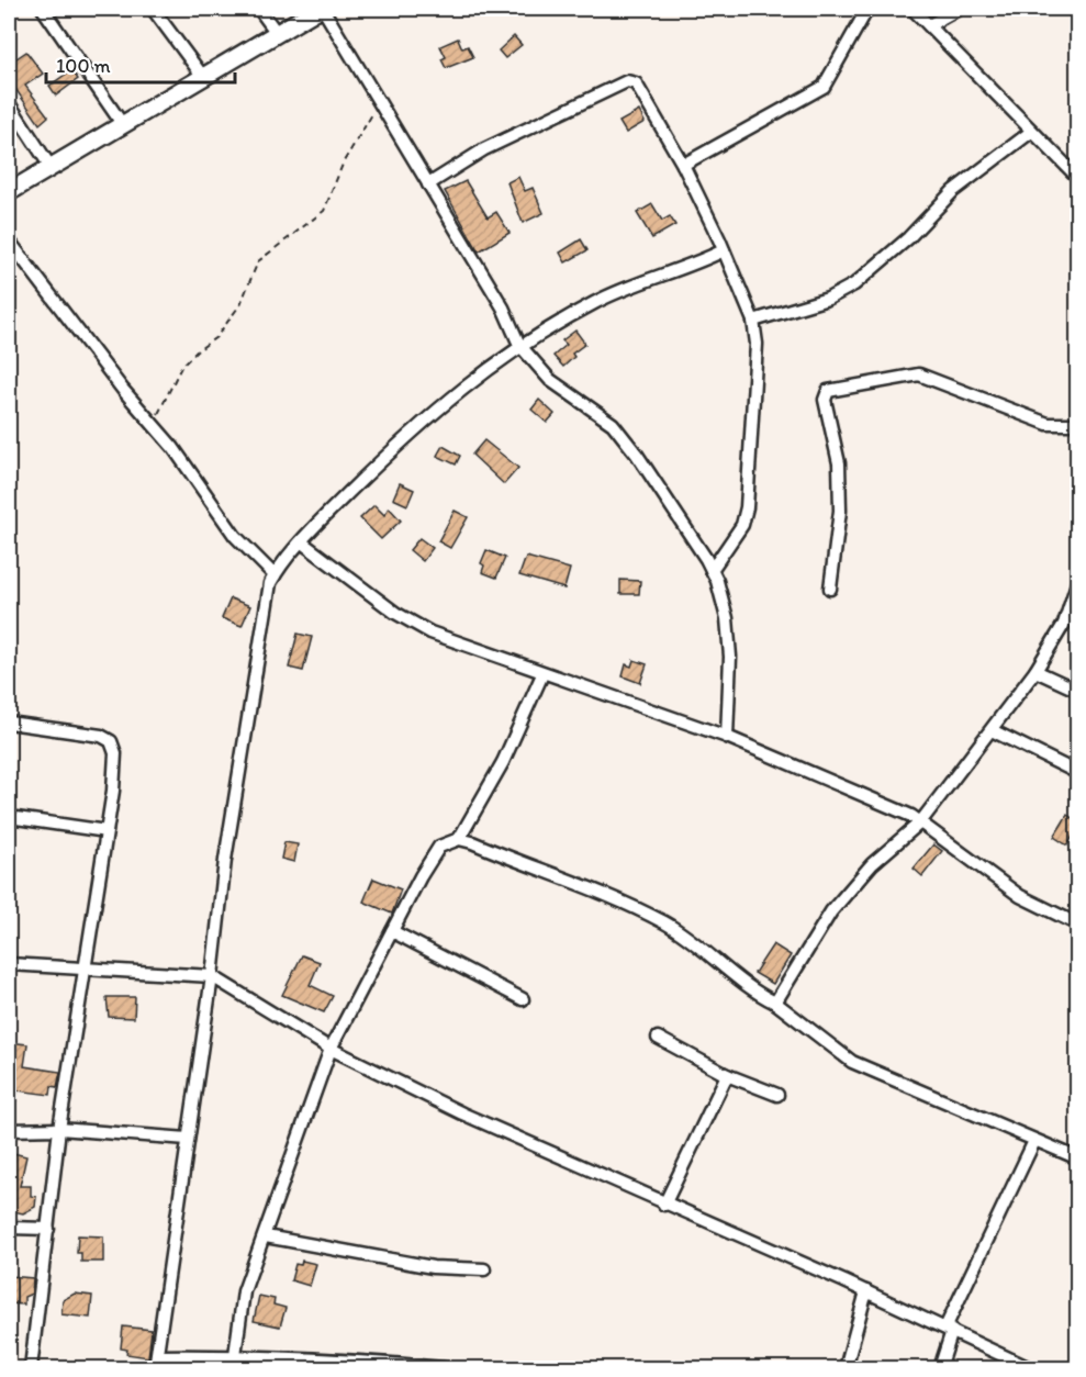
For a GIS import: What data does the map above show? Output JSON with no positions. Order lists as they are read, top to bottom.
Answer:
{
  "scale_bar": "100 m"
}
